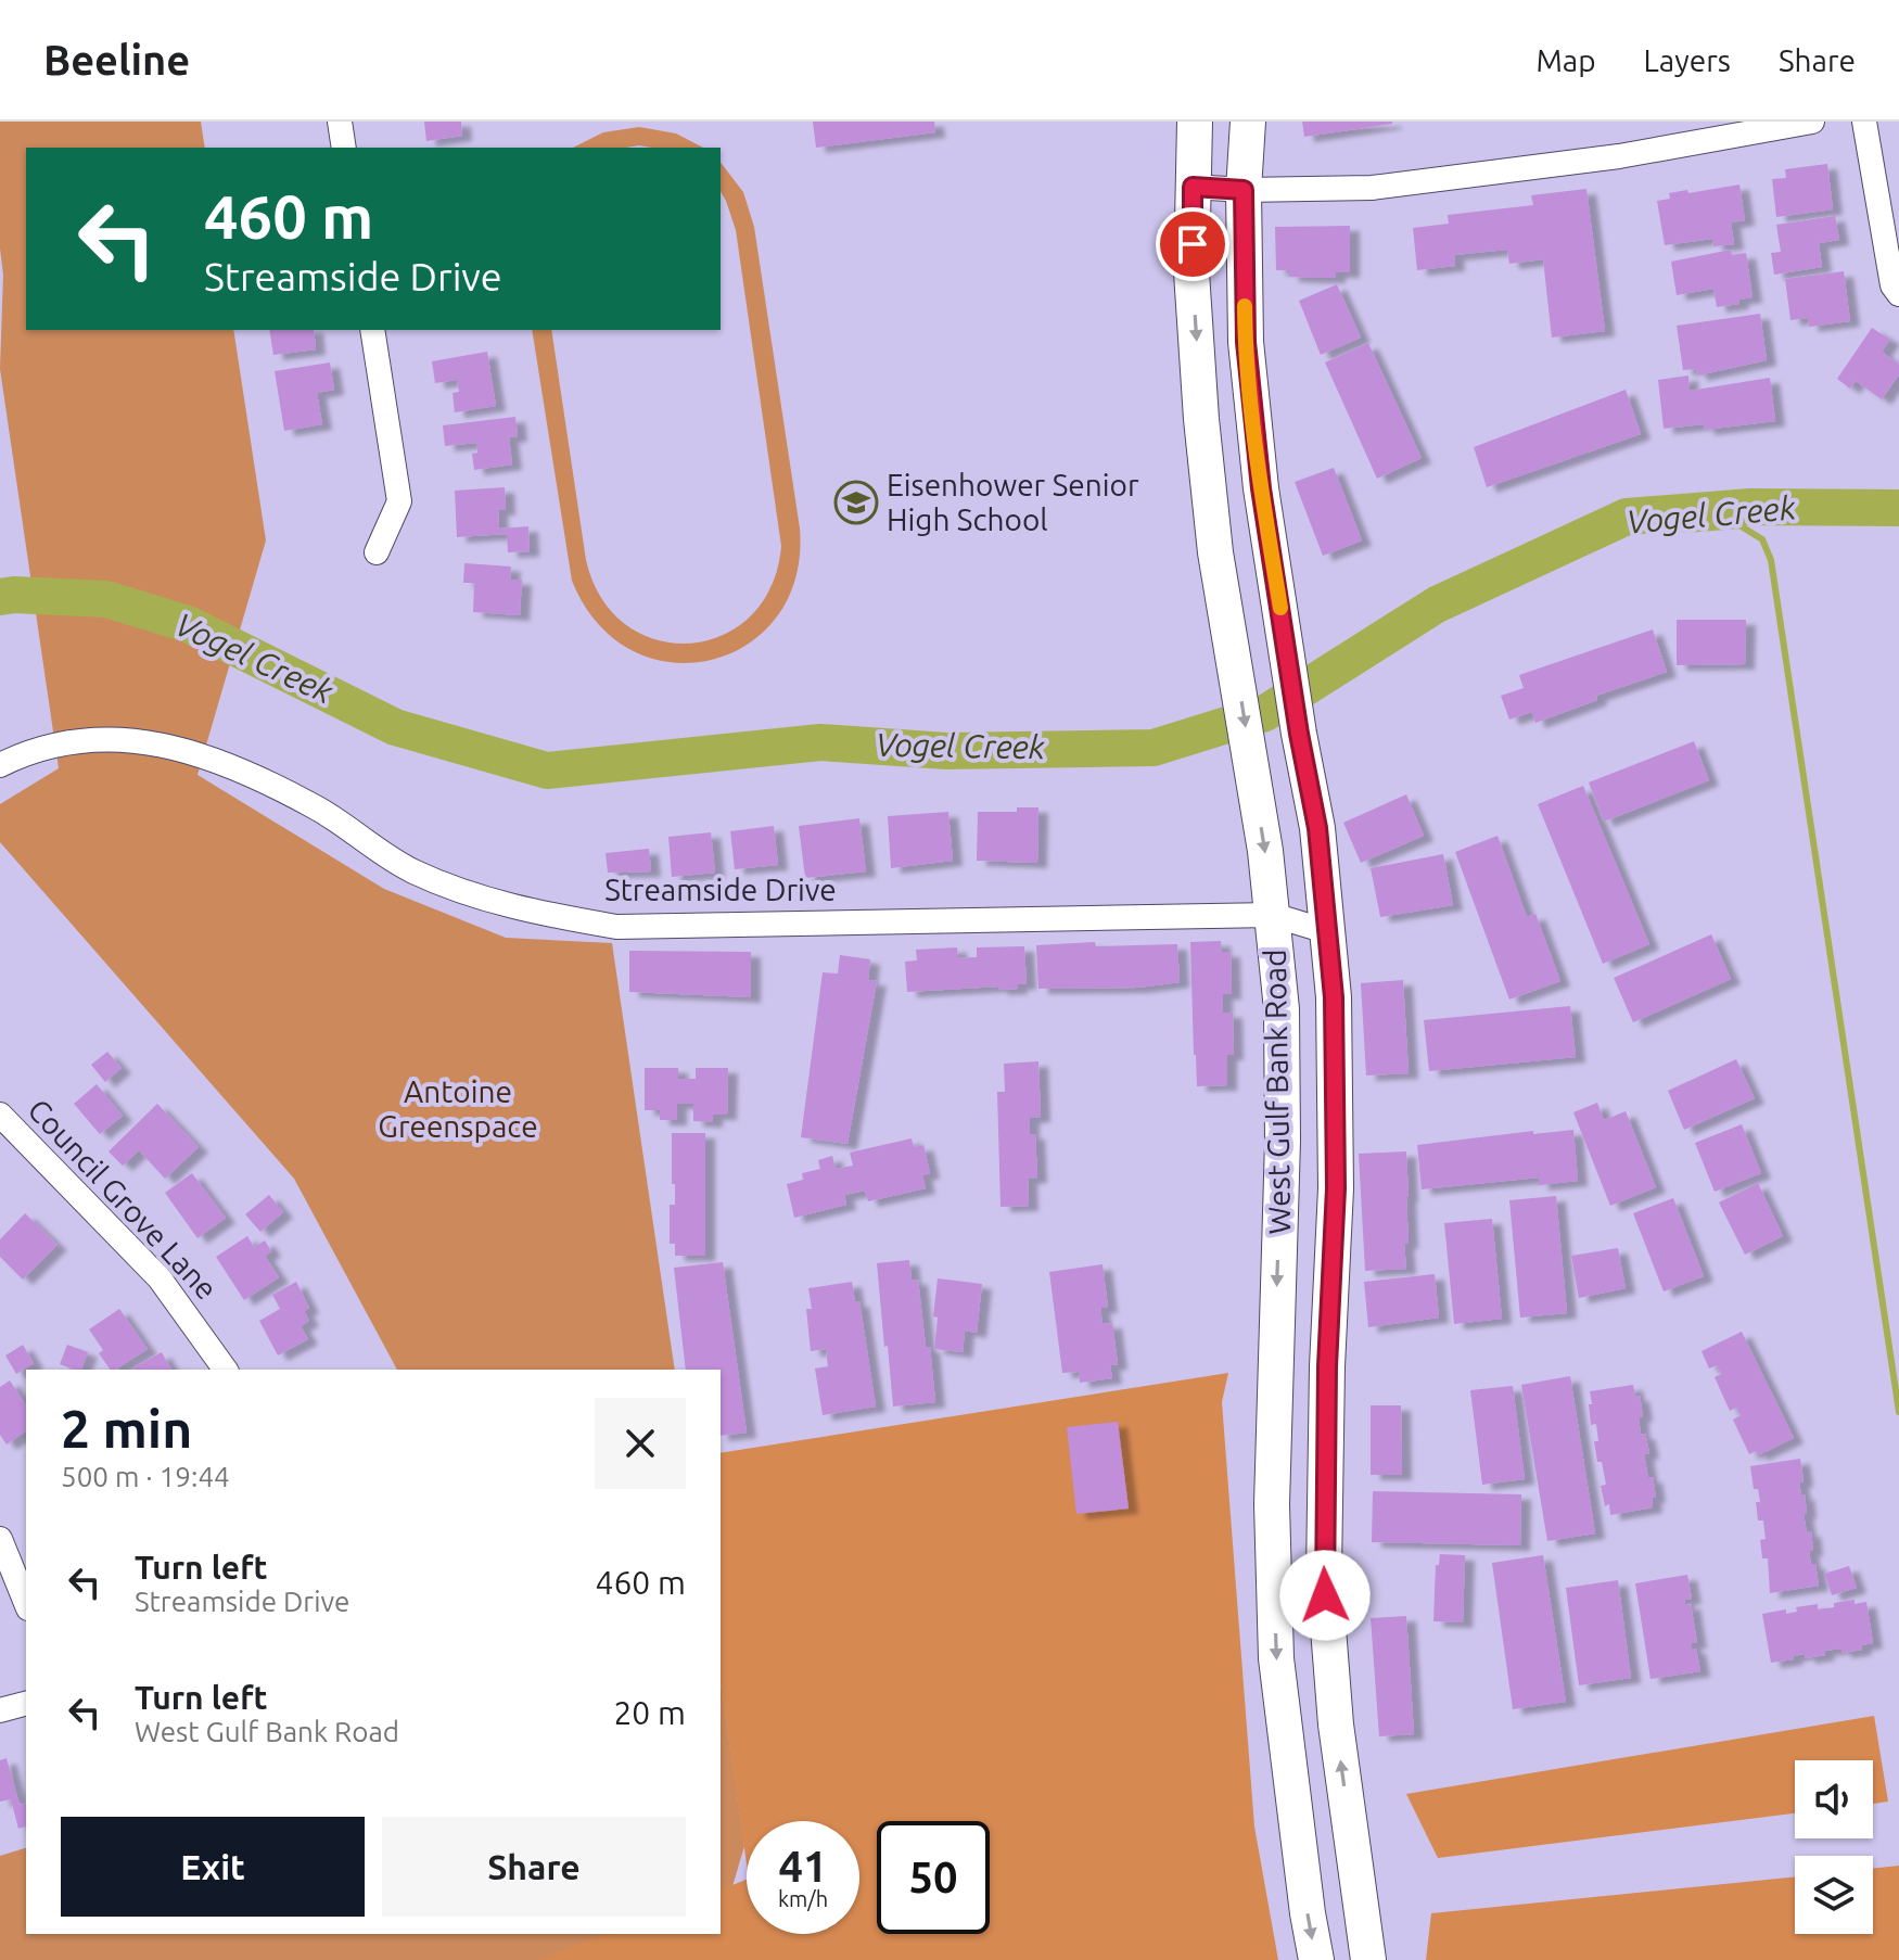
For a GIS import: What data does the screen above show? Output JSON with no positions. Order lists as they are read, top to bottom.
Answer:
{
  "streets": {
    "main road": ["West Gulf Bank Road"],
    "street": ["Streamside Drive", "Council Grove Lane"]
  },
  "crossings": [
    ["Streamside Drive", "West Gulf Bank Road"]
  ],
  "water": ["Vogel Creek"],
  "parks": ["Antoine Greenspace"],
  "places": {
    "school or university": ["Eisenhower Senior High School"]
  },
  "page": {
    "header": "Beeline",
    "nav": ["Map", "Layers", "Share"],
    "turn": ["460 m", "Streamside Drive"],
    "heading": ["2 min", "500 m · 19:44"],
    "list": [
      {
        "name": "Turn left",
        "note": "Streamside Drive",
        "value": "460 m"
      },
      {
        "name": "Turn left",
        "note": "West Gulf Bank Road",
        "value": "20 m"
      }
    ],
    "buttons": ["Exit", "Share"],
    "speed": "41 km/h",
    "limit": "50"
  }
}
